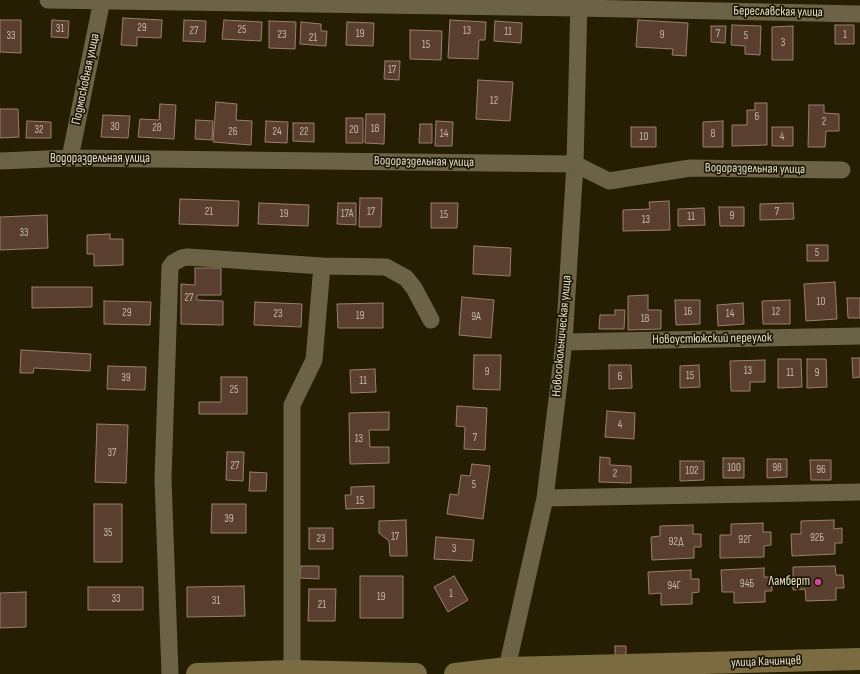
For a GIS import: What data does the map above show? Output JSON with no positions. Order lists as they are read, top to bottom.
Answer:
{
  "streets": {
    "main road": ["улица Качинцев"],
    "street": [
      "Береславская улица",
      "Подмосковная улица",
      "Водораздельная улица",
      "Новосокольническая улица",
      "Новоустюжский переулок"
    ]
  },
  "crossings": [
    ["Береславская улица", "Подмосковная улица"],
    ["Береславская улица", "Новосокольническая улица"],
    ["Подмосковная улица", "Водораздельная улица"],
    ["Водораздельная улица", "Новосокольническая улица"],
    ["Новосокольническая улица", "Новоустюжский переулок"],
    ["Новосокольническая улица", "улица Качинцев"]
  ],
  "places": ["Ламберт"],
  "house_numbers": [
    "29",
    "31",
    "25",
    "27",
    "13",
    "11",
    "19",
    "7",
    "23",
    "9",
    "1",
    "33",
    "5",
    "21",
    "3",
    "15",
    "17",
    "12",
    "6",
    "2",
    "30",
    "28",
    "18",
    "32",
    "20",
    "26",
    "24",
    "22",
    "14",
    "8",
    "10",
    "4",
    "21",
    "17",
    "7",
    "19",
    "17А",
    "15",
    "9",
    "11",
    "13",
    "33",
    "5",
    "27",
    "10",
    "16",
    "12",
    "29",
    "23",
    "14",
    "19",
    "9А",
    "18",
    "13",
    "9",
    "11",
    "9",
    "15",
    "6",
    "39",
    "11",
    "25",
    "4",
    "7",
    "13",
    "37",
    "27",
    "100",
    "98",
    "96",
    "102",
    "2",
    "5",
    "15",
    "39",
    "35",
    "17",
    "92Б",
    "23",
    "92Г",
    "92Д",
    "3",
    "94Б",
    "94Г",
    "1",
    "19",
    "33",
    "31",
    "21"
  ]
}
